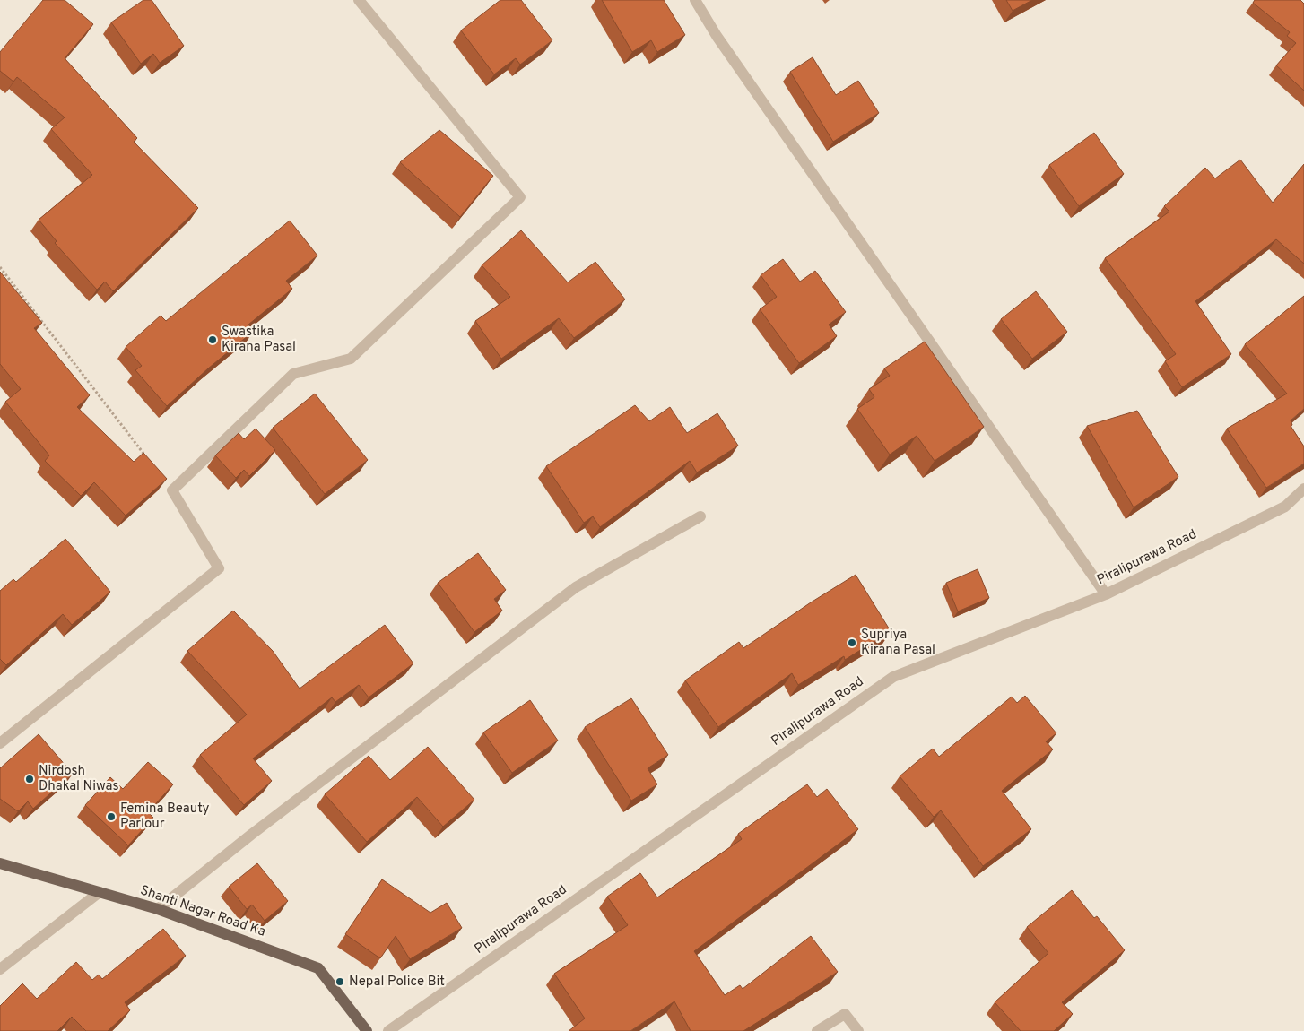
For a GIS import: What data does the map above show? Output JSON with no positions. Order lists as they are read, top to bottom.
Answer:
{
  "streets": {
    "main road": ["Shanti Nagar Road Ka"],
    "street": ["Piralipurawa Road"]
  },
  "places": [
    "Swastika Kirana Pasal",
    "Supriya Kirana Pasal",
    "Nirdosh Dhakal Niwas",
    "Femina Beauty Parlour",
    "Nepal Police Bit"
  ]
}
